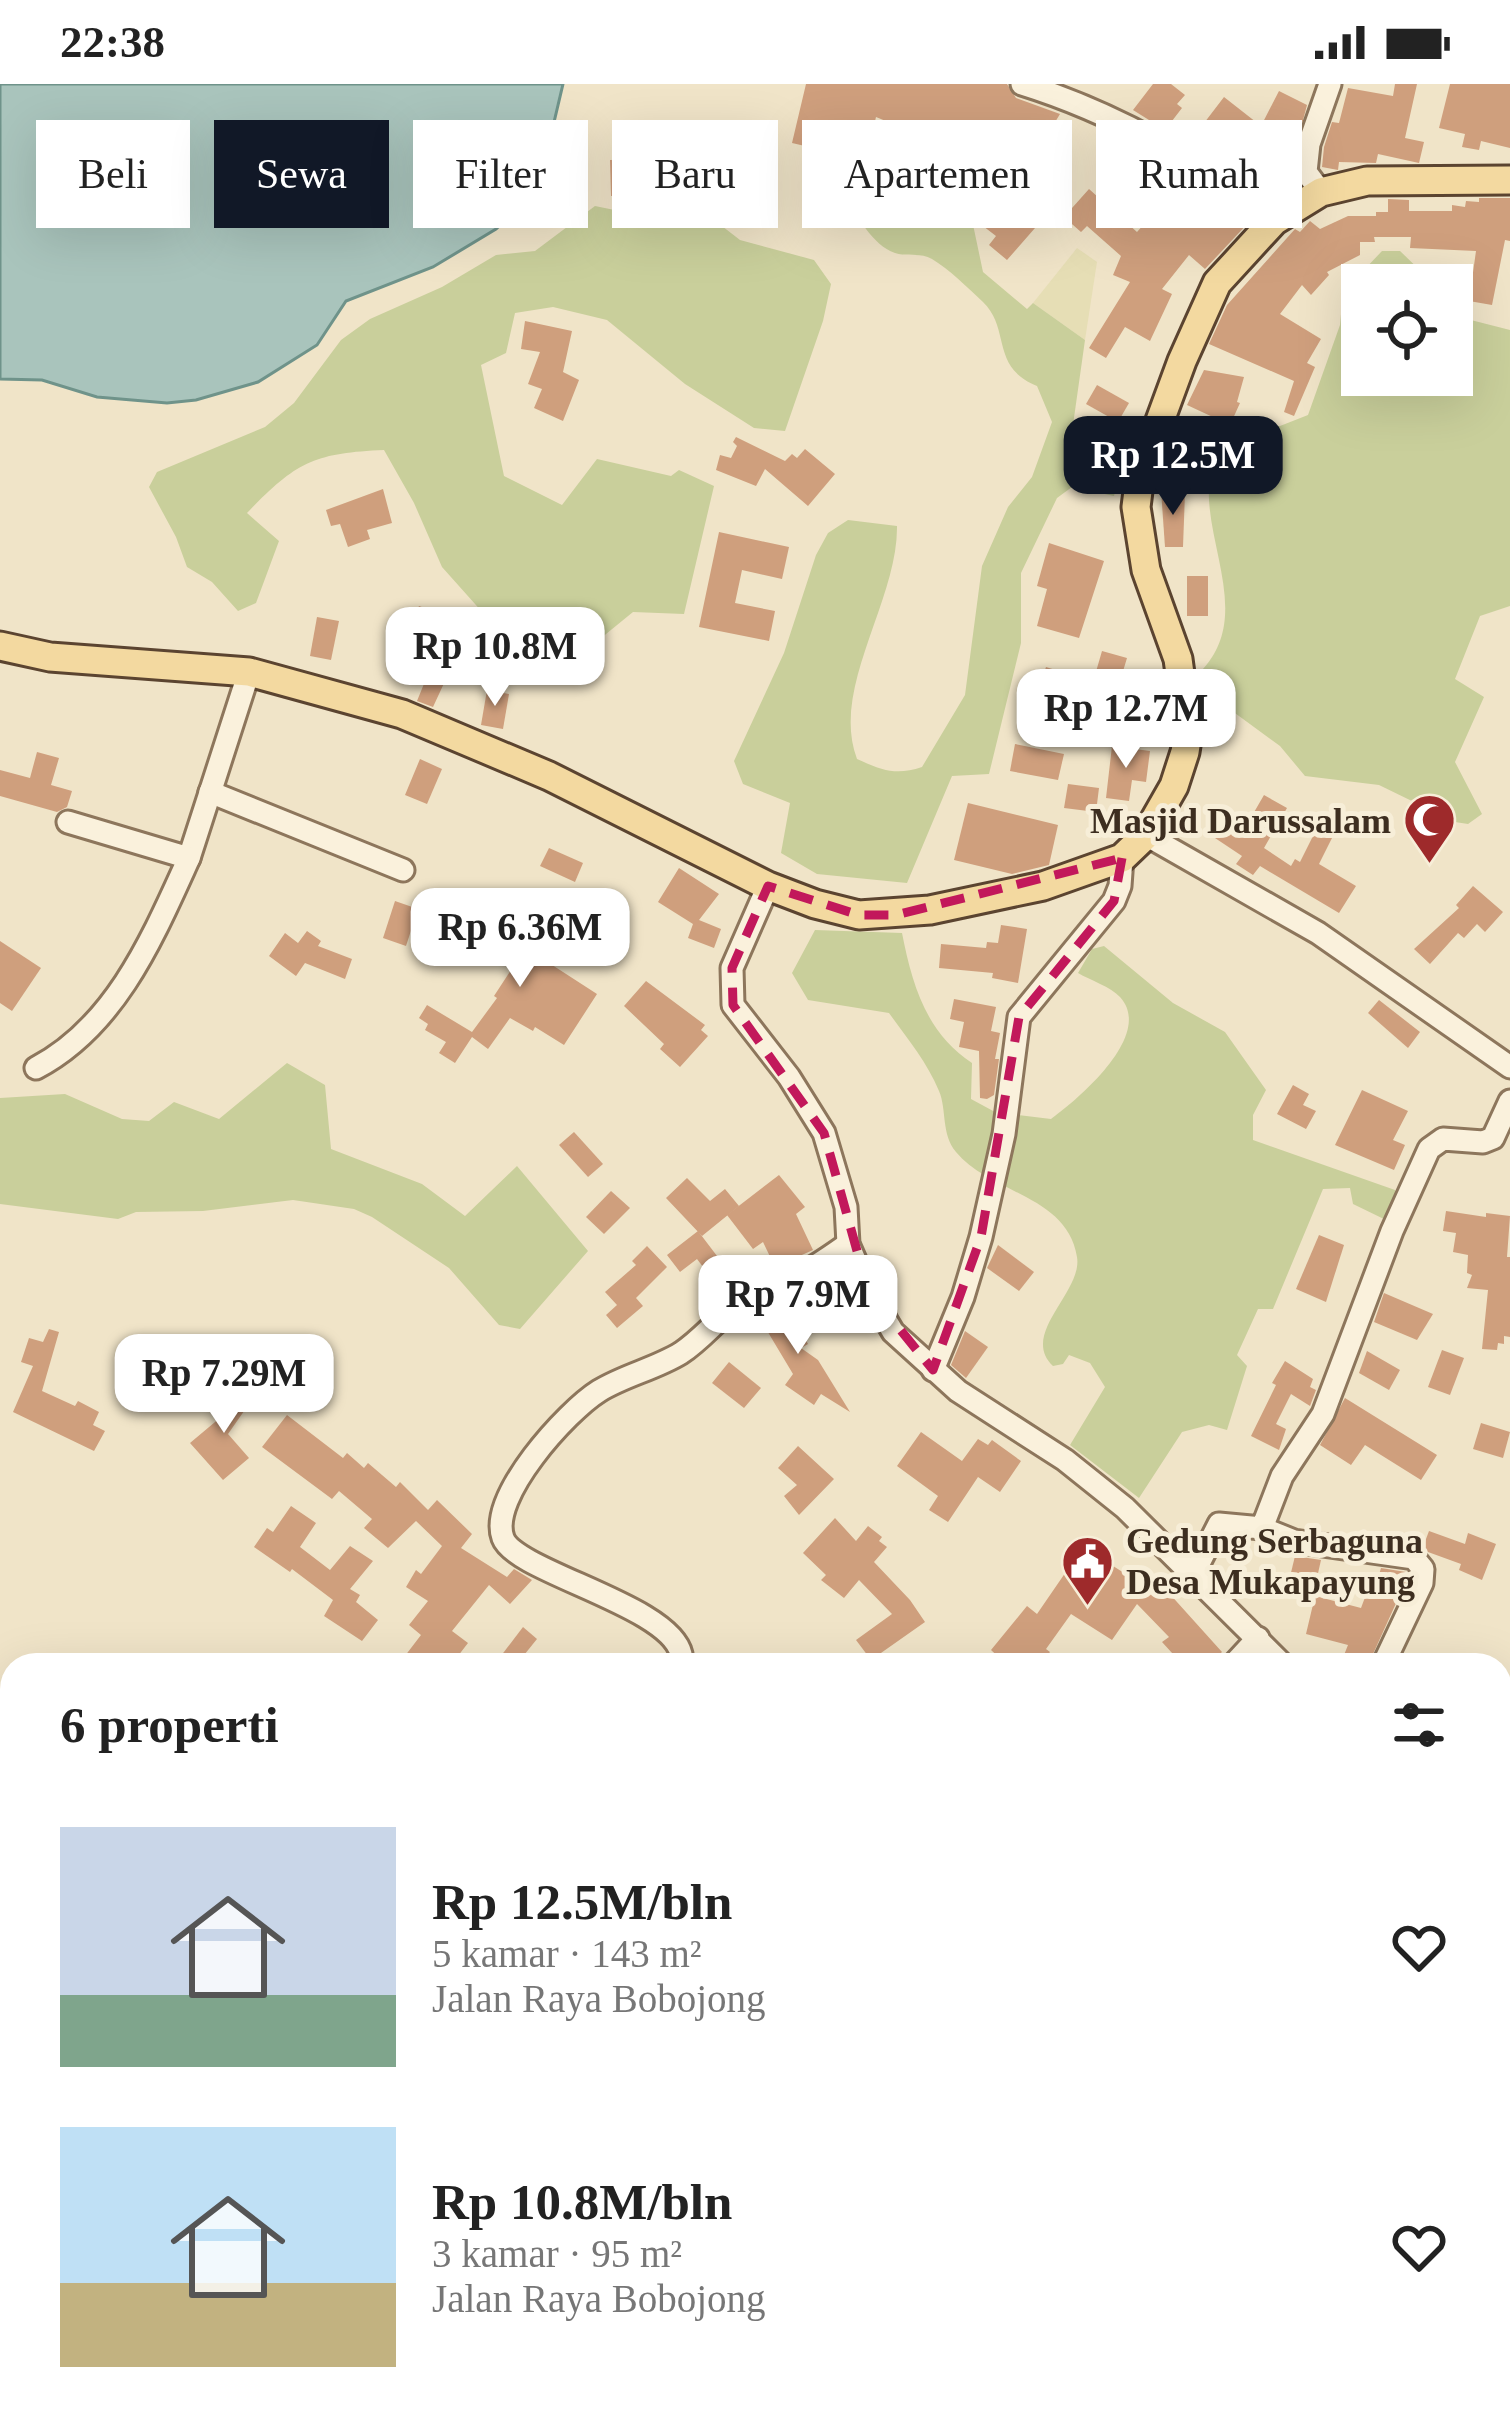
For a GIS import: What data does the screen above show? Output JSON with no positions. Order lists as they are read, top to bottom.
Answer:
{
  "places": {
    "mosque": ["Masjid Darussalam"],
    "public building": ["Gedung Serbaguna Desa Mukapayung"]
  },
  "page": {
    "status": "22:38",
    "chip": [
      "Beli",
      "Sewa",
      "Filter",
      "Baru",
      "Apartemen",
      "Rumah"
    ],
    "price": [
      "Rp 12.5M",
      "Rp 10.8M",
      "Rp 12.7M",
      "Rp 6.36M",
      "Rp 7.9M",
      "Rp 7.29M"
    ],
    "heading": "6 properti",
    "list": [
      {
        "name": "Rp 12.5M/bln",
        "note": "5 kamar · 143 m² · Jalan Raya Bobojong"
      },
      {
        "name": "Rp 10.8M/bln",
        "note": "3 kamar · 95 m² · Jalan Raya Bobojong"
      }
    ]
  }
}
